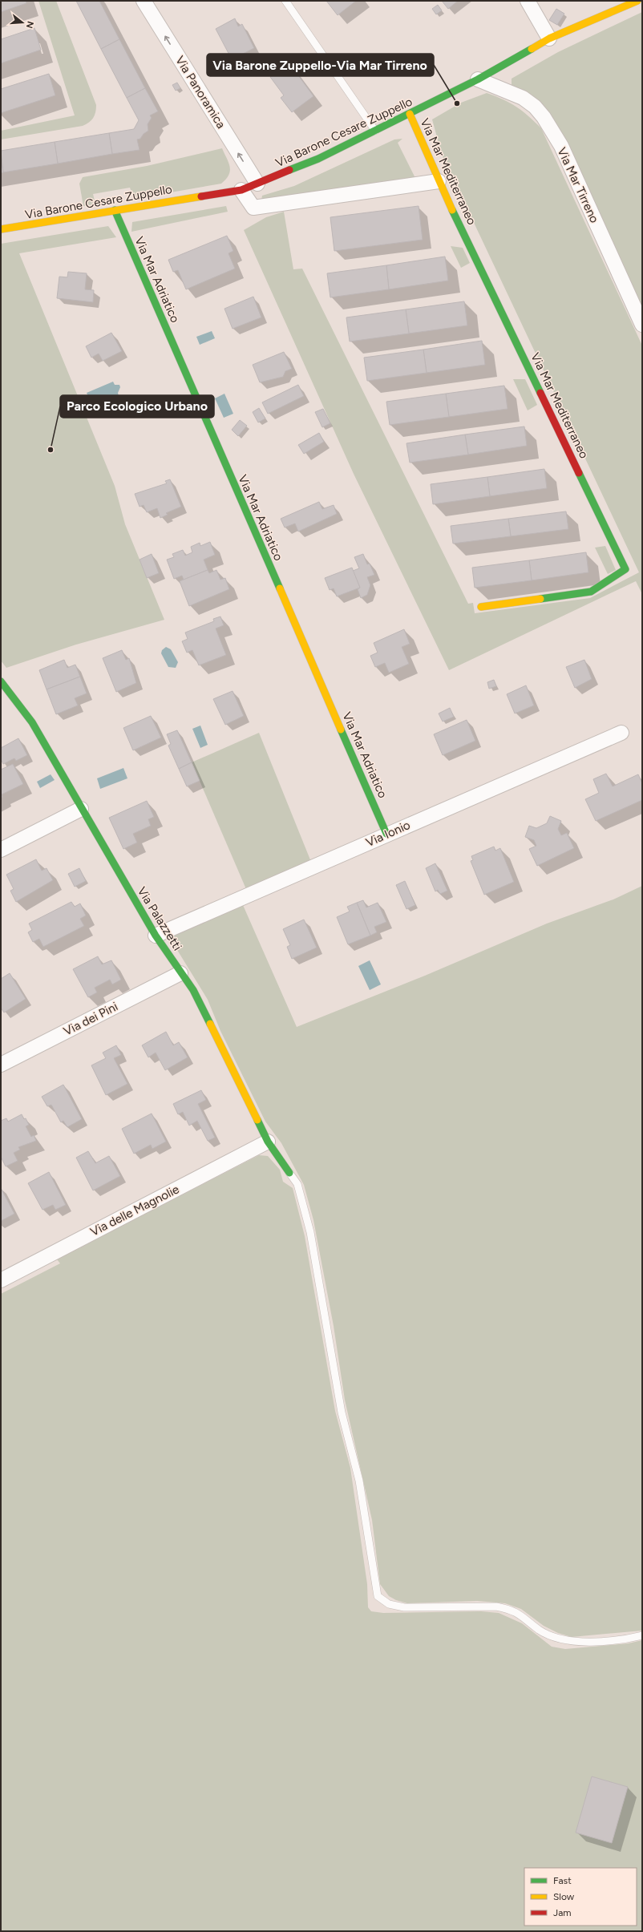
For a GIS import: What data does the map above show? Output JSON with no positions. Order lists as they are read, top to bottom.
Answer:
{
  "streets": {
    "street": [
      "Via Panoramica",
      "Via Barone Cesare Zuppello",
      "Via Mar Mediterraneo",
      "Via Mar Tirreno",
      "Via Mar Adriatico",
      "Via Ionio",
      "Via Palazzetti",
      "Via dei Pini",
      "Via delle Magnolie"
    ]
  },
  "crossings": [
    ["Via Panoramica", "Via Barone Cesare Zuppello"],
    ["Via Barone Cesare Zuppello", "Via Mar Mediterraneo"],
    ["Via Barone Cesare Zuppello", "Via Mar Tirreno"],
    ["Via Barone Cesare Zuppello", "Via Mar Adriatico"],
    ["Via Mar Adriatico", "Via Ionio"],
    ["Via Ionio", "Via Palazzetti"],
    ["Via Palazzetti", "Via dei Pini"],
    ["Via Palazzetti", "Via delle Magnolie"]
  ],
  "one_way": ["Via Panoramica"],
  "places": ["Via Barone Zuppello-Via Mar Tirreno", "Parco Ecologico Urbano"],
  "legend": ["Fast", "Slow", "Jam"],
  "north": "right"
}
